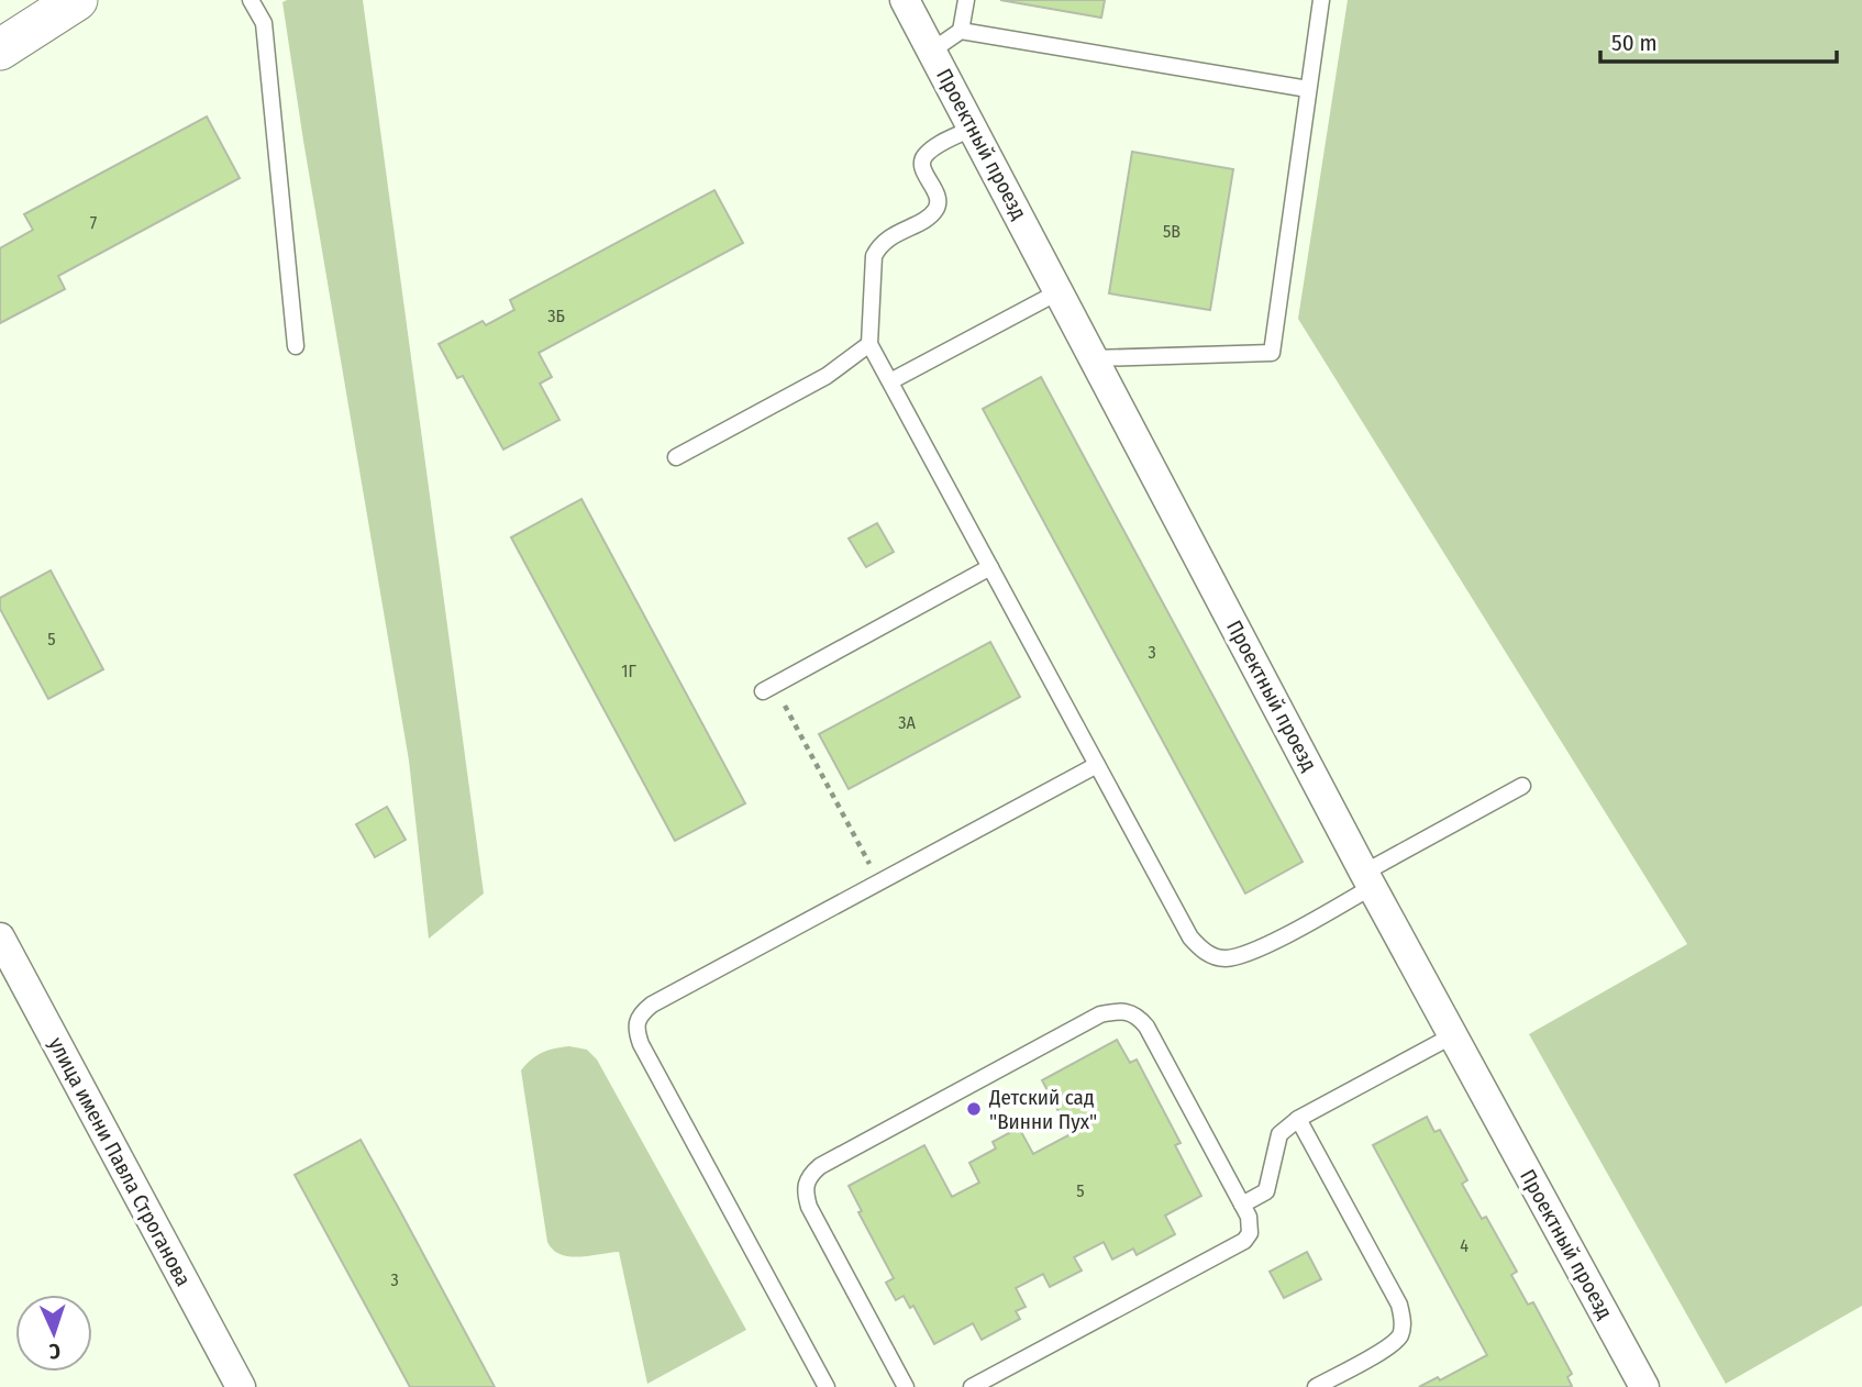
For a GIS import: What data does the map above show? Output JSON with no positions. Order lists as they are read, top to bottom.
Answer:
{
  "streets": {
    "street": ["Проектный проезд", "улица имени Павла Строганова"]
  },
  "places": ["Детский сад \"Винни Пух\""],
  "house_numbers": [
    "7",
    "5В",
    "3Б",
    "5",
    "3",
    "1Г",
    "3А",
    "5",
    "4",
    "3"
  ],
  "scale_bar": "50 m",
  "north": "bottom"
}
